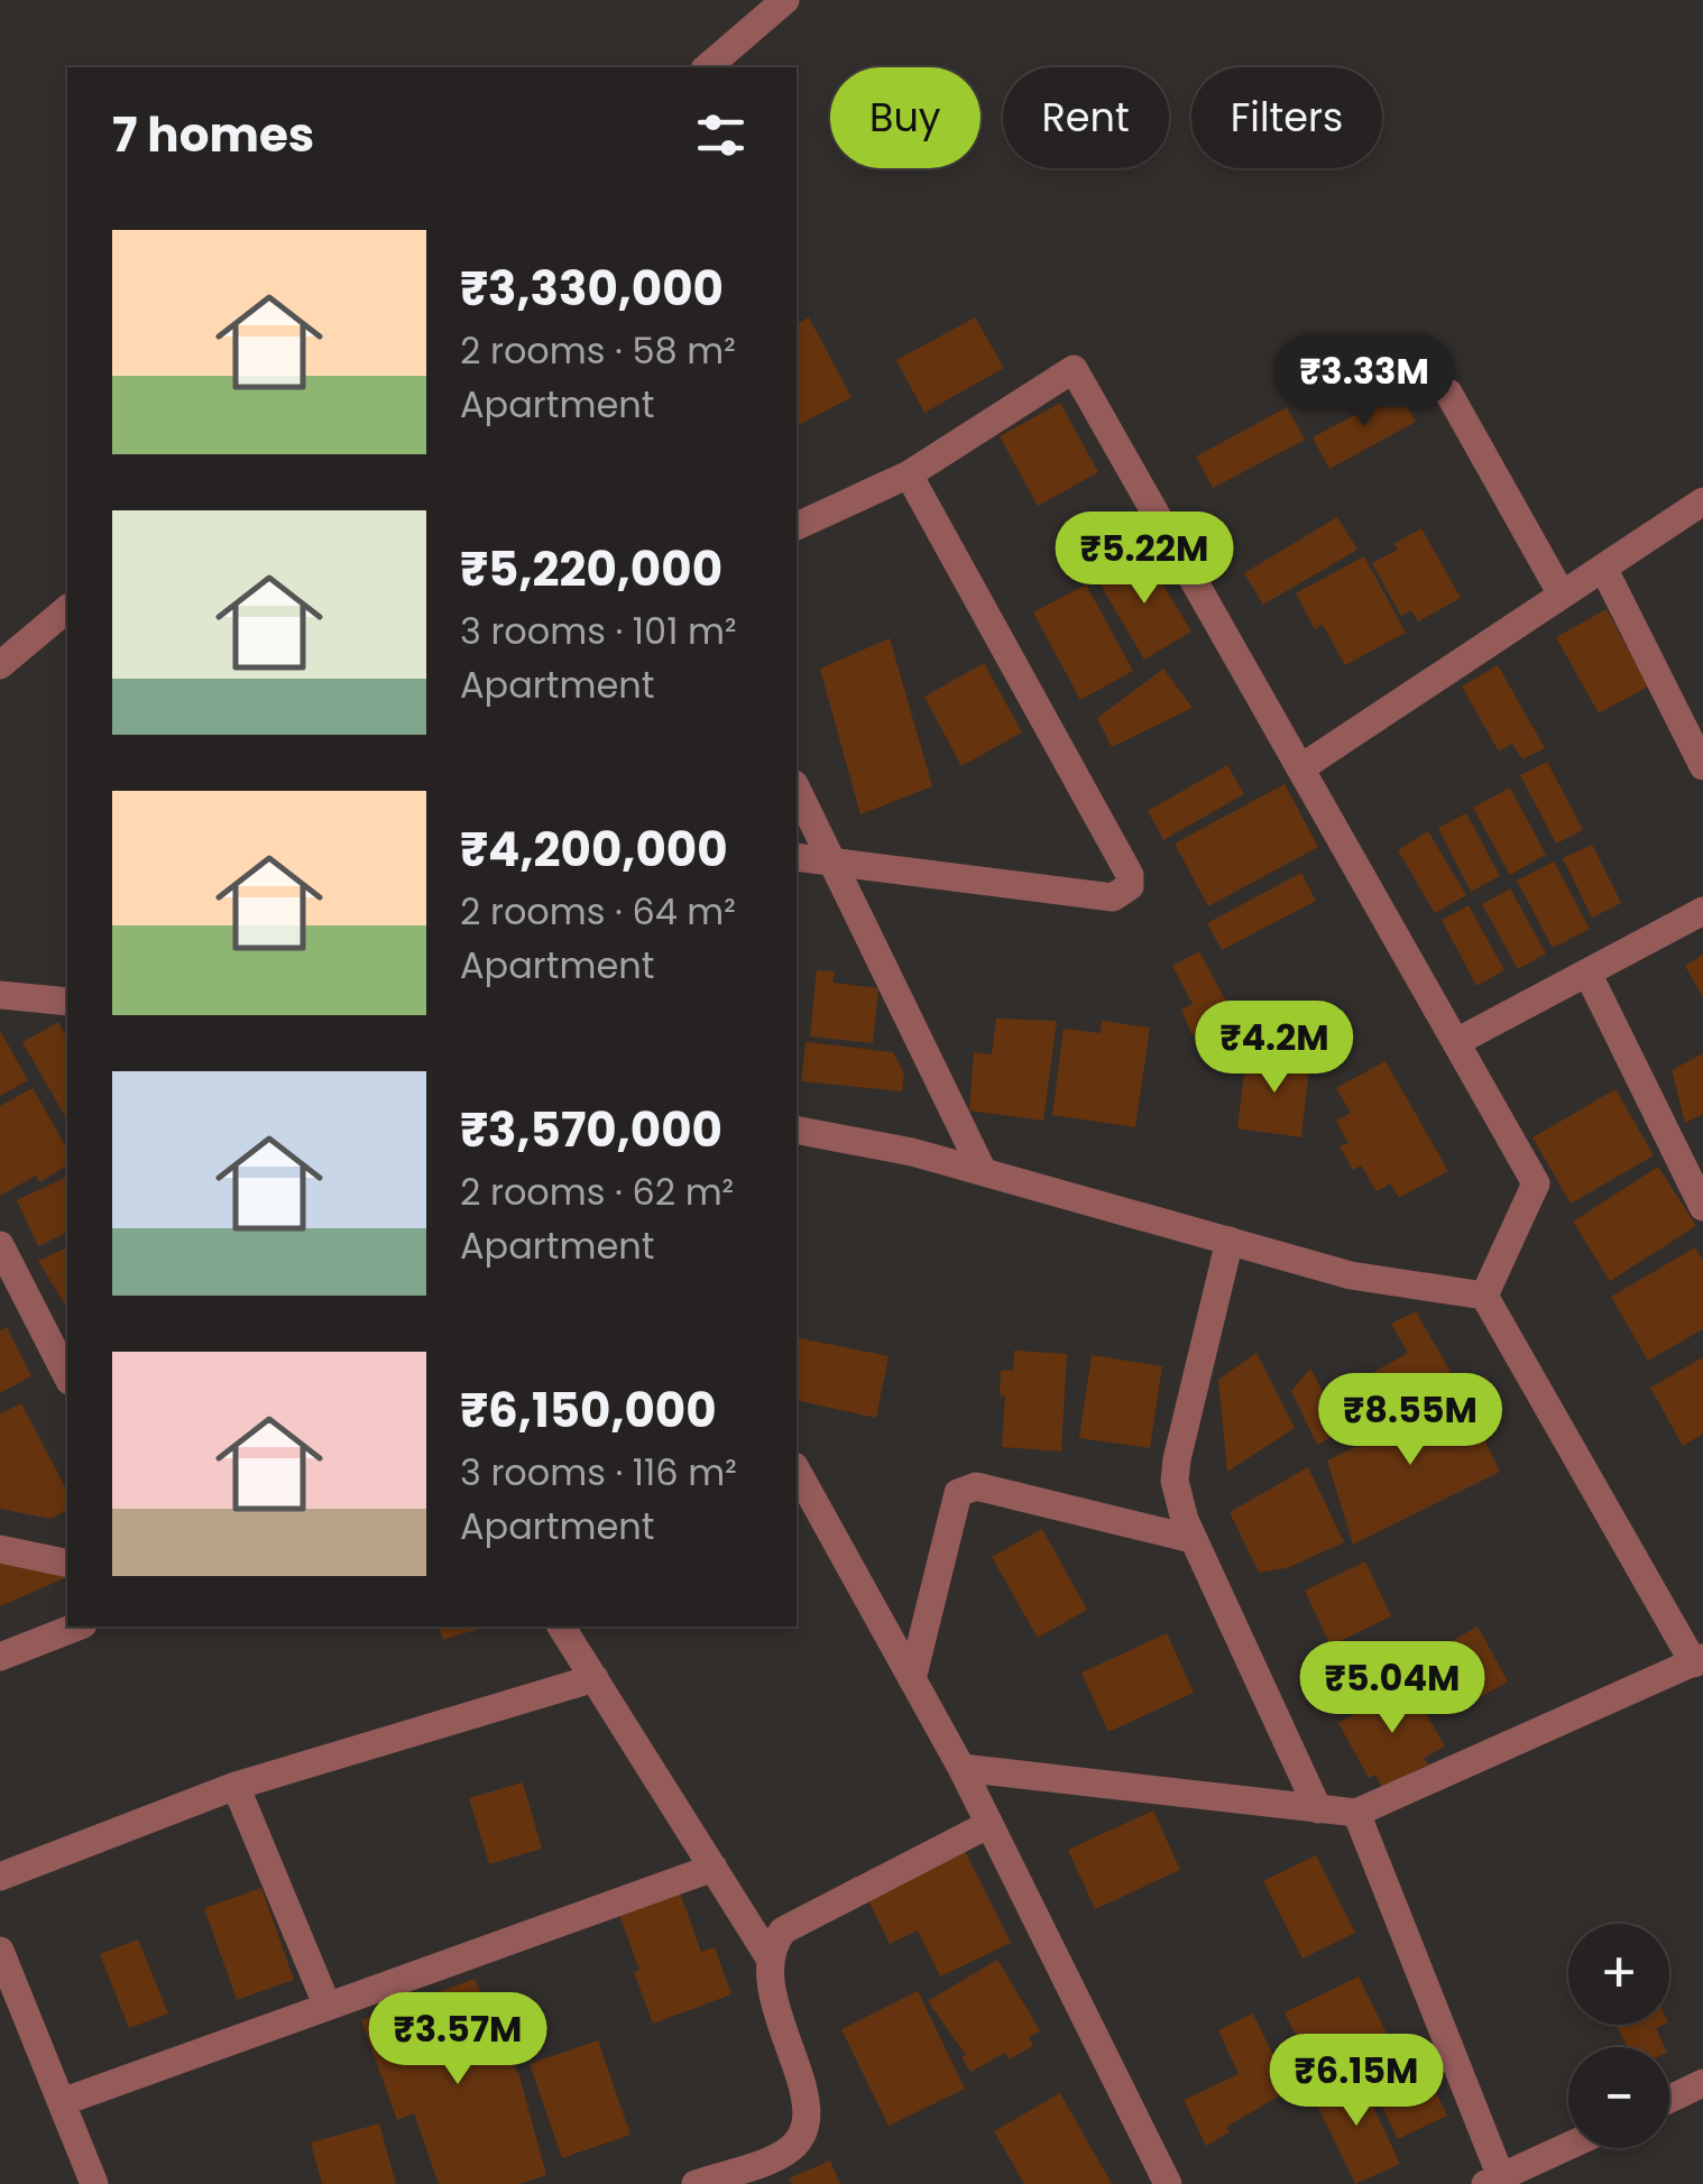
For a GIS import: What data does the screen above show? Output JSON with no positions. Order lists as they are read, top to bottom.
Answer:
{
  "page": {
    "chip": ["Buy", "Rent", "Filters"],
    "heading": "7 homes",
    "list": [
      {
        "name": "₹3,330,000",
        "note": "2 rooms · 58 m² · Apartment"
      },
      {
        "name": "₹5,220,000",
        "note": "3 rooms · 101 m² · Apartment"
      },
      {
        "name": "₹4,200,000",
        "note": "2 rooms · 64 m² · Apartment"
      },
      {
        "name": "₹3,570,000",
        "note": "2 rooms · 62 m² · Apartment"
      },
      {
        "name": "₹6,150,000",
        "note": "3 rooms · 116 m² · Apartment"
      }
    ],
    "price": [
      "₹3.33M",
      "₹5.22M",
      "₹4.2M",
      "₹8.55M",
      "₹5.04M",
      "₹3.57M",
      "₹6.15M"
    ],
    "map_buttons": ["+", "−"]
  }
}
